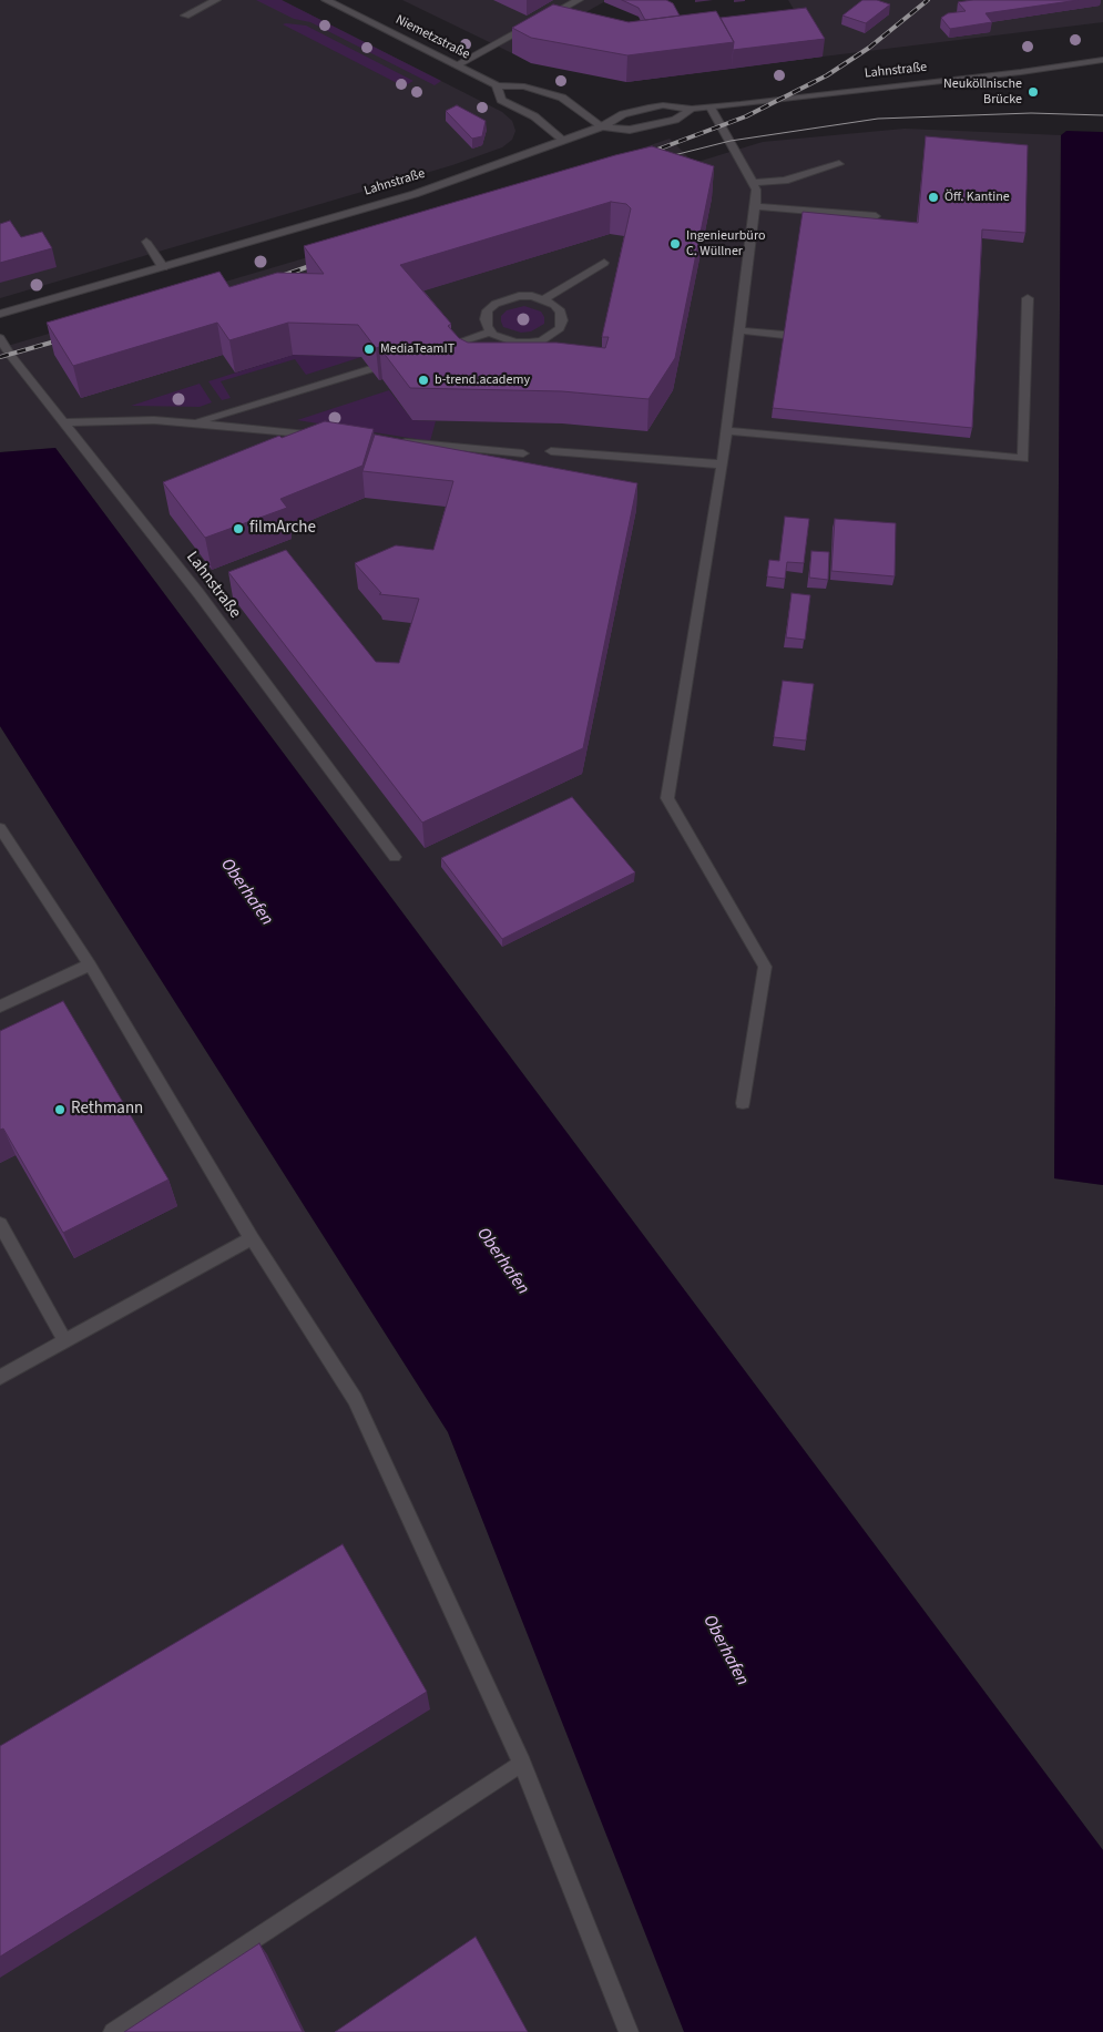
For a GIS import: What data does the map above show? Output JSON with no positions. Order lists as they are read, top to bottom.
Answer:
{
  "streets": {
    "street": ["Niemetzstraße", "Lahnstraße"]
  },
  "crossings": [
    ["Niemetzstraße", "Lahnstraße"]
  ],
  "water": ["Oberhafen"],
  "places": [
    "Neuköllnische Brücke",
    "Öff. Kantine",
    "Ingenieurbüro C. Wüllner",
    "MediaTeamIT",
    "b-trend.academy",
    "filmArche",
    "Rethmann"
  ]
}
